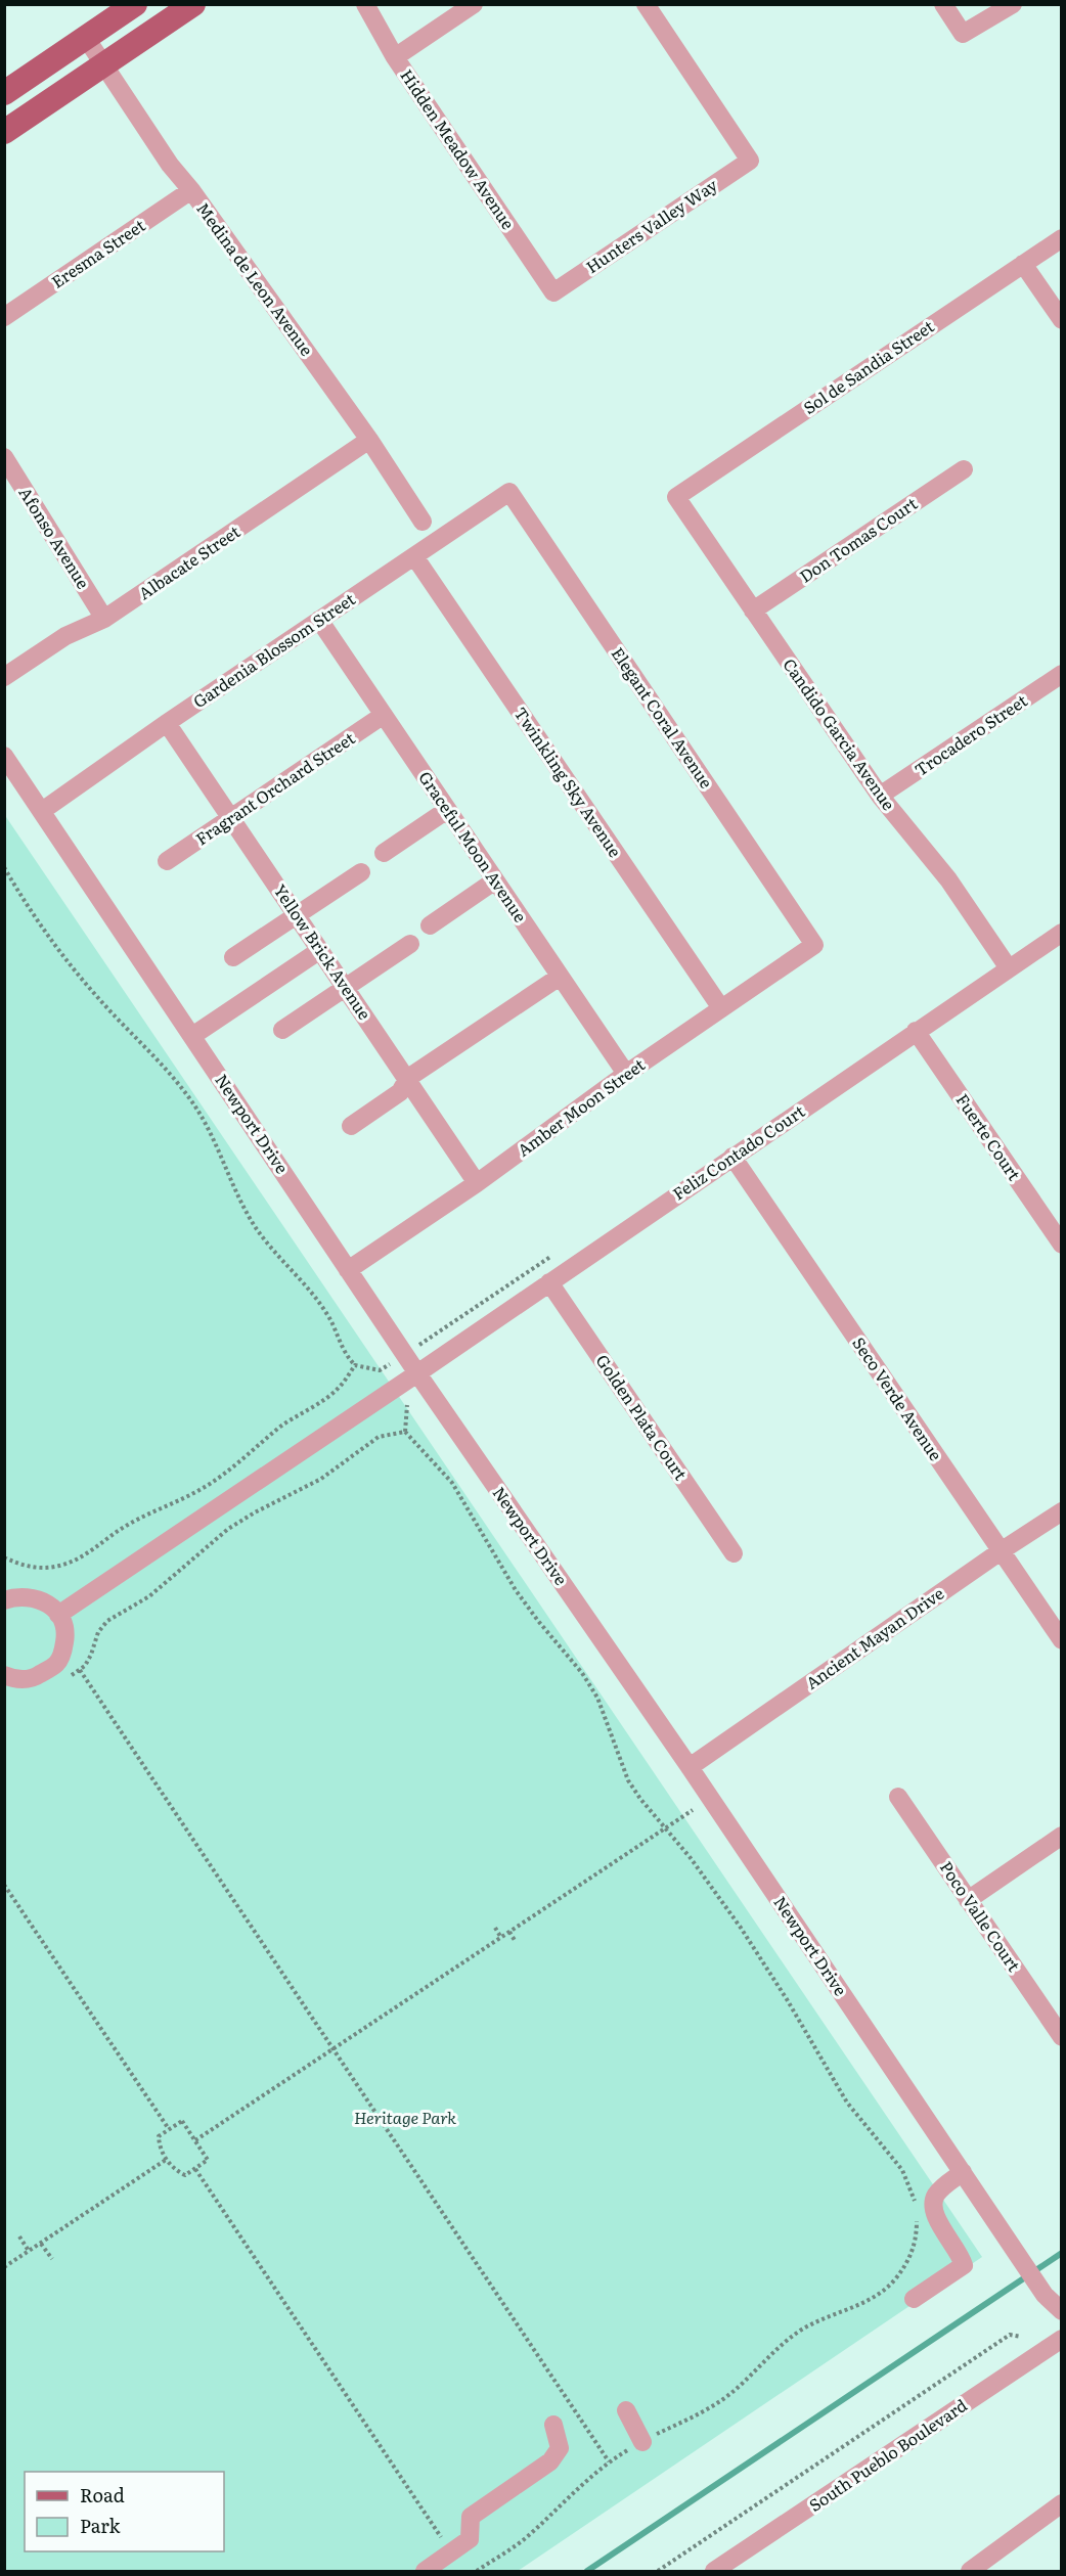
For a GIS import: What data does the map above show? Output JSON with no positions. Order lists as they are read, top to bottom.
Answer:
{
  "streets": {
    "street": [
      "Hidden Meadow Avenue",
      "Hunters Valley Way",
      "Eresma Street",
      "Medina de Leon Avenue",
      "Sol de Sandia Street",
      "Afonso Avenue",
      "Don Tomas Court",
      "Albacate Street",
      "Gardenia Blossom Street",
      "Elegant Coral Avenue",
      "Candido Garcia Avenue",
      "Trocadero Street",
      "Twinkling Sky Avenue",
      "Fragrant Orchard Street",
      "Graceful Moon Avenue",
      "Yellow Brick Avenue",
      "Amber Moon Street",
      "Newport Drive",
      "Fuerte Court",
      "Feliz Contado Court",
      "Seco Verde Avenue",
      "Golden Plata Court",
      "Ancient Mayan Drive",
      "Poco Valle Court",
      "South Pueblo Boulevard"
    ]
  },
  "crossings": [
    ["Hidden Meadow Avenue", "Hunters Valley Way"],
    ["Eresma Street", "Medina de Leon Avenue"],
    ["Medina de Leon Avenue", "Albacate Street"],
    ["Sol de Sandia Street", "Candido Garcia Avenue"],
    ["Afonso Avenue", "Albacate Street"],
    ["Don Tomas Court", "Candido Garcia Avenue"],
    ["Gardenia Blossom Street", "Elegant Coral Avenue"],
    ["Gardenia Blossom Street", "Twinkling Sky Avenue"],
    ["Gardenia Blossom Street", "Graceful Moon Avenue"],
    ["Gardenia Blossom Street", "Yellow Brick Avenue"],
    ["Gardenia Blossom Street", "Newport Drive"],
    ["Elegant Coral Avenue", "Amber Moon Street"],
    ["Candido Garcia Avenue", "Trocadero Street"],
    ["Candido Garcia Avenue", "Feliz Contado Court"],
    ["Twinkling Sky Avenue", "Amber Moon Street"],
    ["Fragrant Orchard Street", "Graceful Moon Avenue"],
    ["Fragrant Orchard Street", "Yellow Brick Avenue"],
    ["Graceful Moon Avenue", "Amber Moon Street"],
    ["Yellow Brick Avenue", "Amber Moon Street"],
    ["Amber Moon Street", "Newport Drive"],
    ["Newport Drive", "Feliz Contado Court"],
    ["Newport Drive", "Ancient Mayan Drive"],
    ["Fuerte Court", "Feliz Contado Court"],
    ["Feliz Contado Court", "Seco Verde Avenue"],
    ["Feliz Contado Court", "Golden Plata Court"],
    ["Seco Verde Avenue", "Ancient Mayan Drive"]
  ],
  "parks": ["Heritage Park"],
  "legend": ["Road", "Park"]
}
